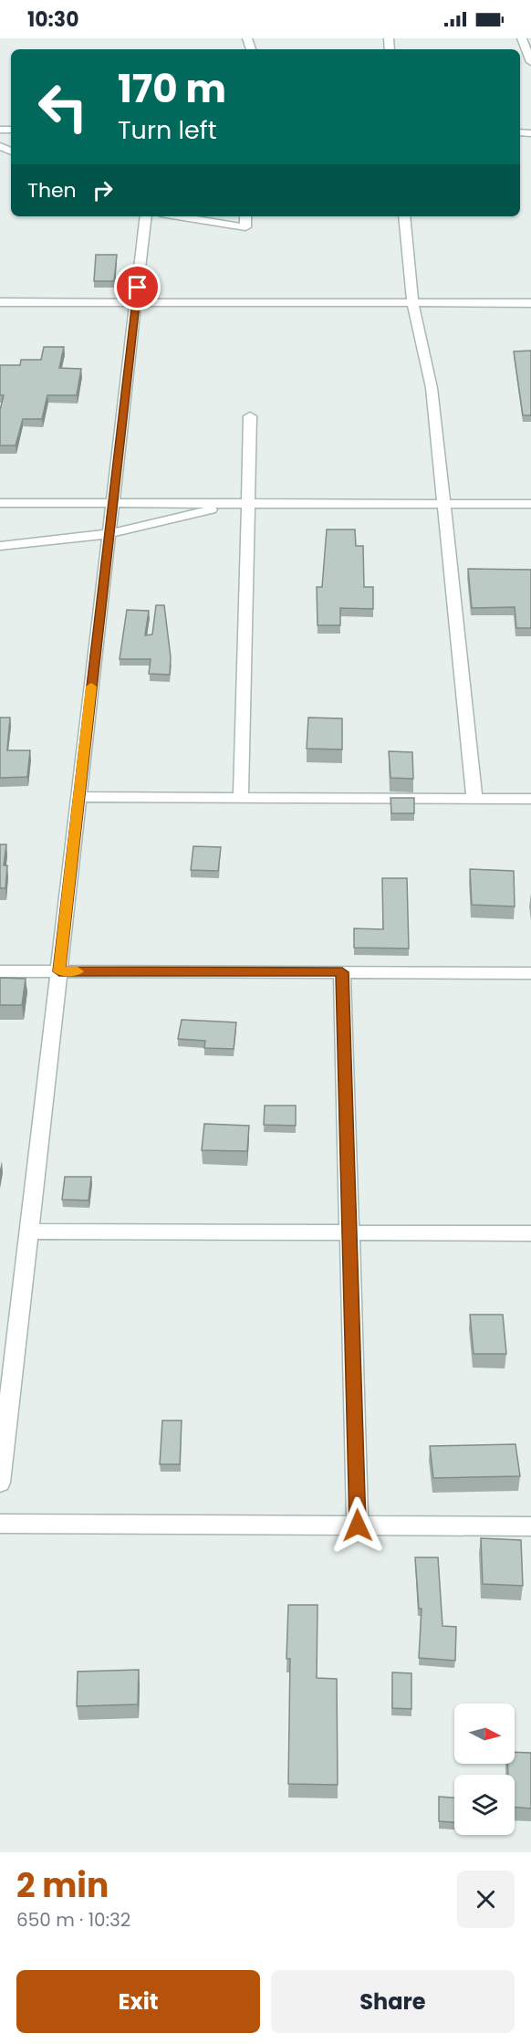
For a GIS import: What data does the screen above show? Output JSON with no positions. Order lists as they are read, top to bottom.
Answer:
{
  "north": "right",
  "page": {
    "status": "10:30",
    "turn": ["170 m", "Turn left"],
    "then": "Then",
    "heading": ["2 min", "650 m · 10:32"],
    "buttons": ["Exit", "Share"]
  }
}
